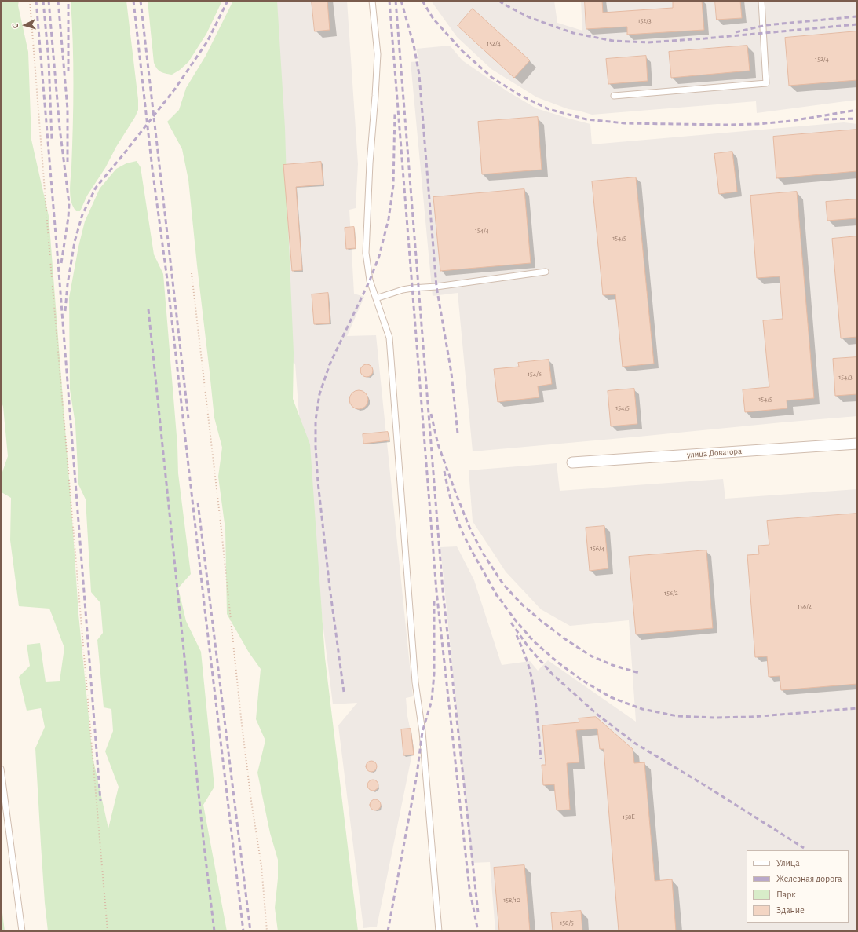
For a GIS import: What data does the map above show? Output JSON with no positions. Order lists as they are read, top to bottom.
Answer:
{
  "streets": {
    "street": ["улица Доватора"]
  },
  "house_numbers": [
    "152/3",
    "152/4",
    "152/4",
    "154/4",
    "154/5",
    "154/6",
    "154/3",
    "154/5",
    "154/5",
    "156/4",
    "156/2",
    "156/2",
    "158Е",
    "158/10",
    "158/5"
  ],
  "legend": [
    "Улица",
    "Железная дорога",
    "Парк",
    "Здание"
  ],
  "north": "left"
}
